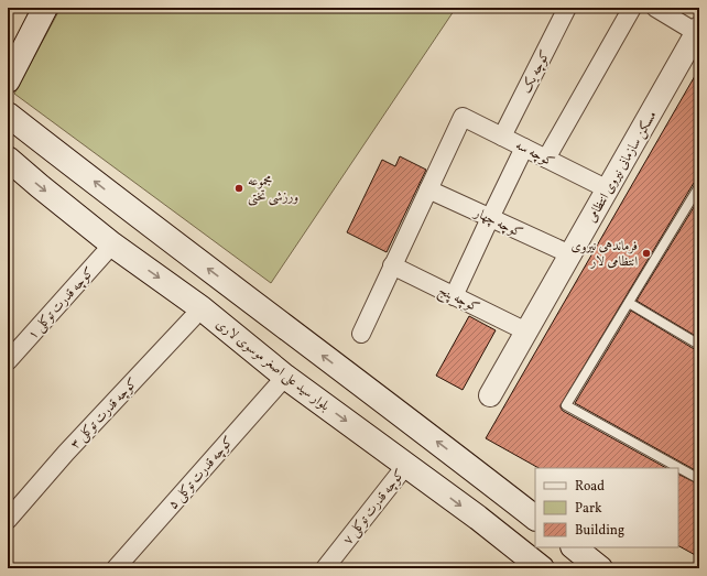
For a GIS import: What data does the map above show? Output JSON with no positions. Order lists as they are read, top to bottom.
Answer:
{
  "streets": {
    "main road": ["بلوار سید علی اصغر موسوی لاری"],
    "street": [
      "کوچه یک",
      "کوچه سه",
      "مسکن سازمانی نیروی انتظامی",
      "کوچه چهار",
      "کوچه پنج",
      "کوچه قدرت توکلی ۱",
      "کوچه قدرت توکلی ۳",
      "کوچه قدرت توکلی ۵",
      "کوچه قدرت توکلی ۷"
    ]
  },
  "crossings": [
    ["کوچه یک", "کوچه سه"],
    ["کوچه سه", "مسکن سازمانی نیروی انتظامی"],
    ["کوچه سه", "کوچه چهار"],
    ["مسکن سازمانی نیروی انتظامی", "کوچه چهار"],
    ["مسکن سازمانی نیروی انتظامی", "کوچه پنج"],
    ["کوچه قدرت توکلی ۱", "بلوار سید علی اصغر موسوی لاری"],
    ["بلوار سید علی اصغر موسوی لاری", "کوچه قدرت توکلی ۳"],
    ["بلوار سید علی اصغر موسوی لاری", "کوچه قدرت توکلی ۵"],
    ["بلوار سید علی اصغر موسوی لاری", "کوچه قدرت توکلی ۷"]
  ],
  "places": ["مجموعه ورزشی تختی", "فرماندهی نیروی انتظامی لار"],
  "legend": ["Road", "Park", "Building"]
}
